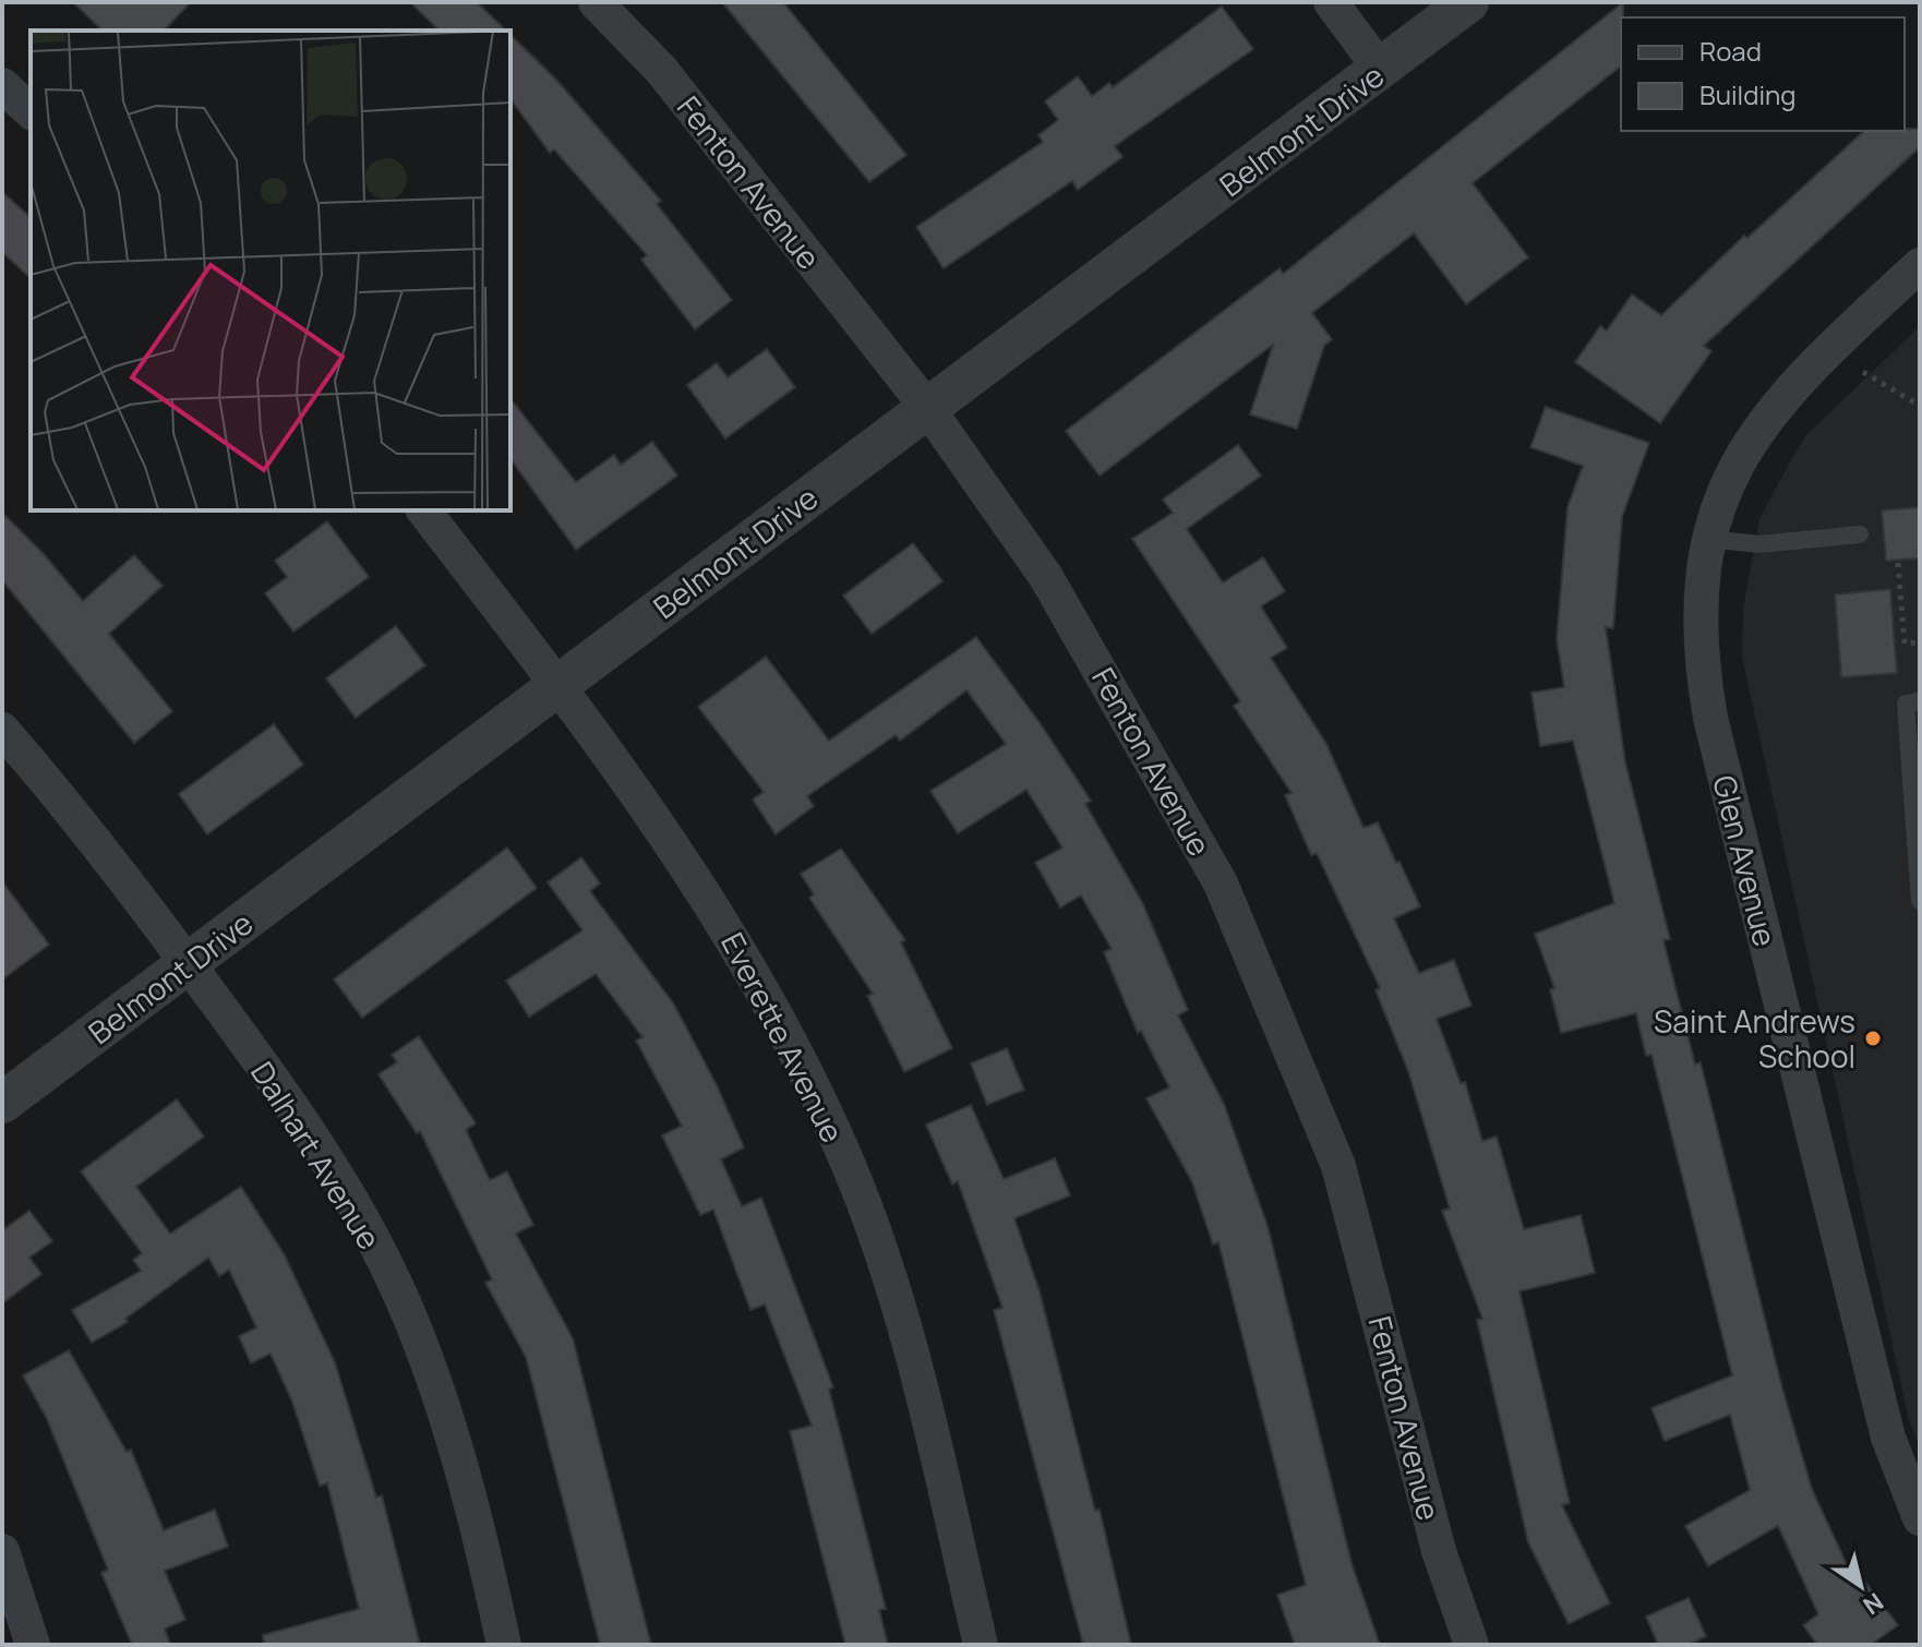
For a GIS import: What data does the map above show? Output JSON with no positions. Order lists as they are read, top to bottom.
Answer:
{
  "streets": {
    "street": [
      "Belmont Drive",
      "Fenton Avenue",
      "Glen Avenue",
      "Everette Avenue",
      "Dalhart Avenue"
    ]
  },
  "crossings": [
    ["Belmont Drive", "Fenton Avenue"],
    ["Belmont Drive", "Everette Avenue"],
    ["Belmont Drive", "Dalhart Avenue"]
  ],
  "places": ["Saint Andrews School"],
  "legend": ["Road", "Building"],
  "north": "bottom right"
}
